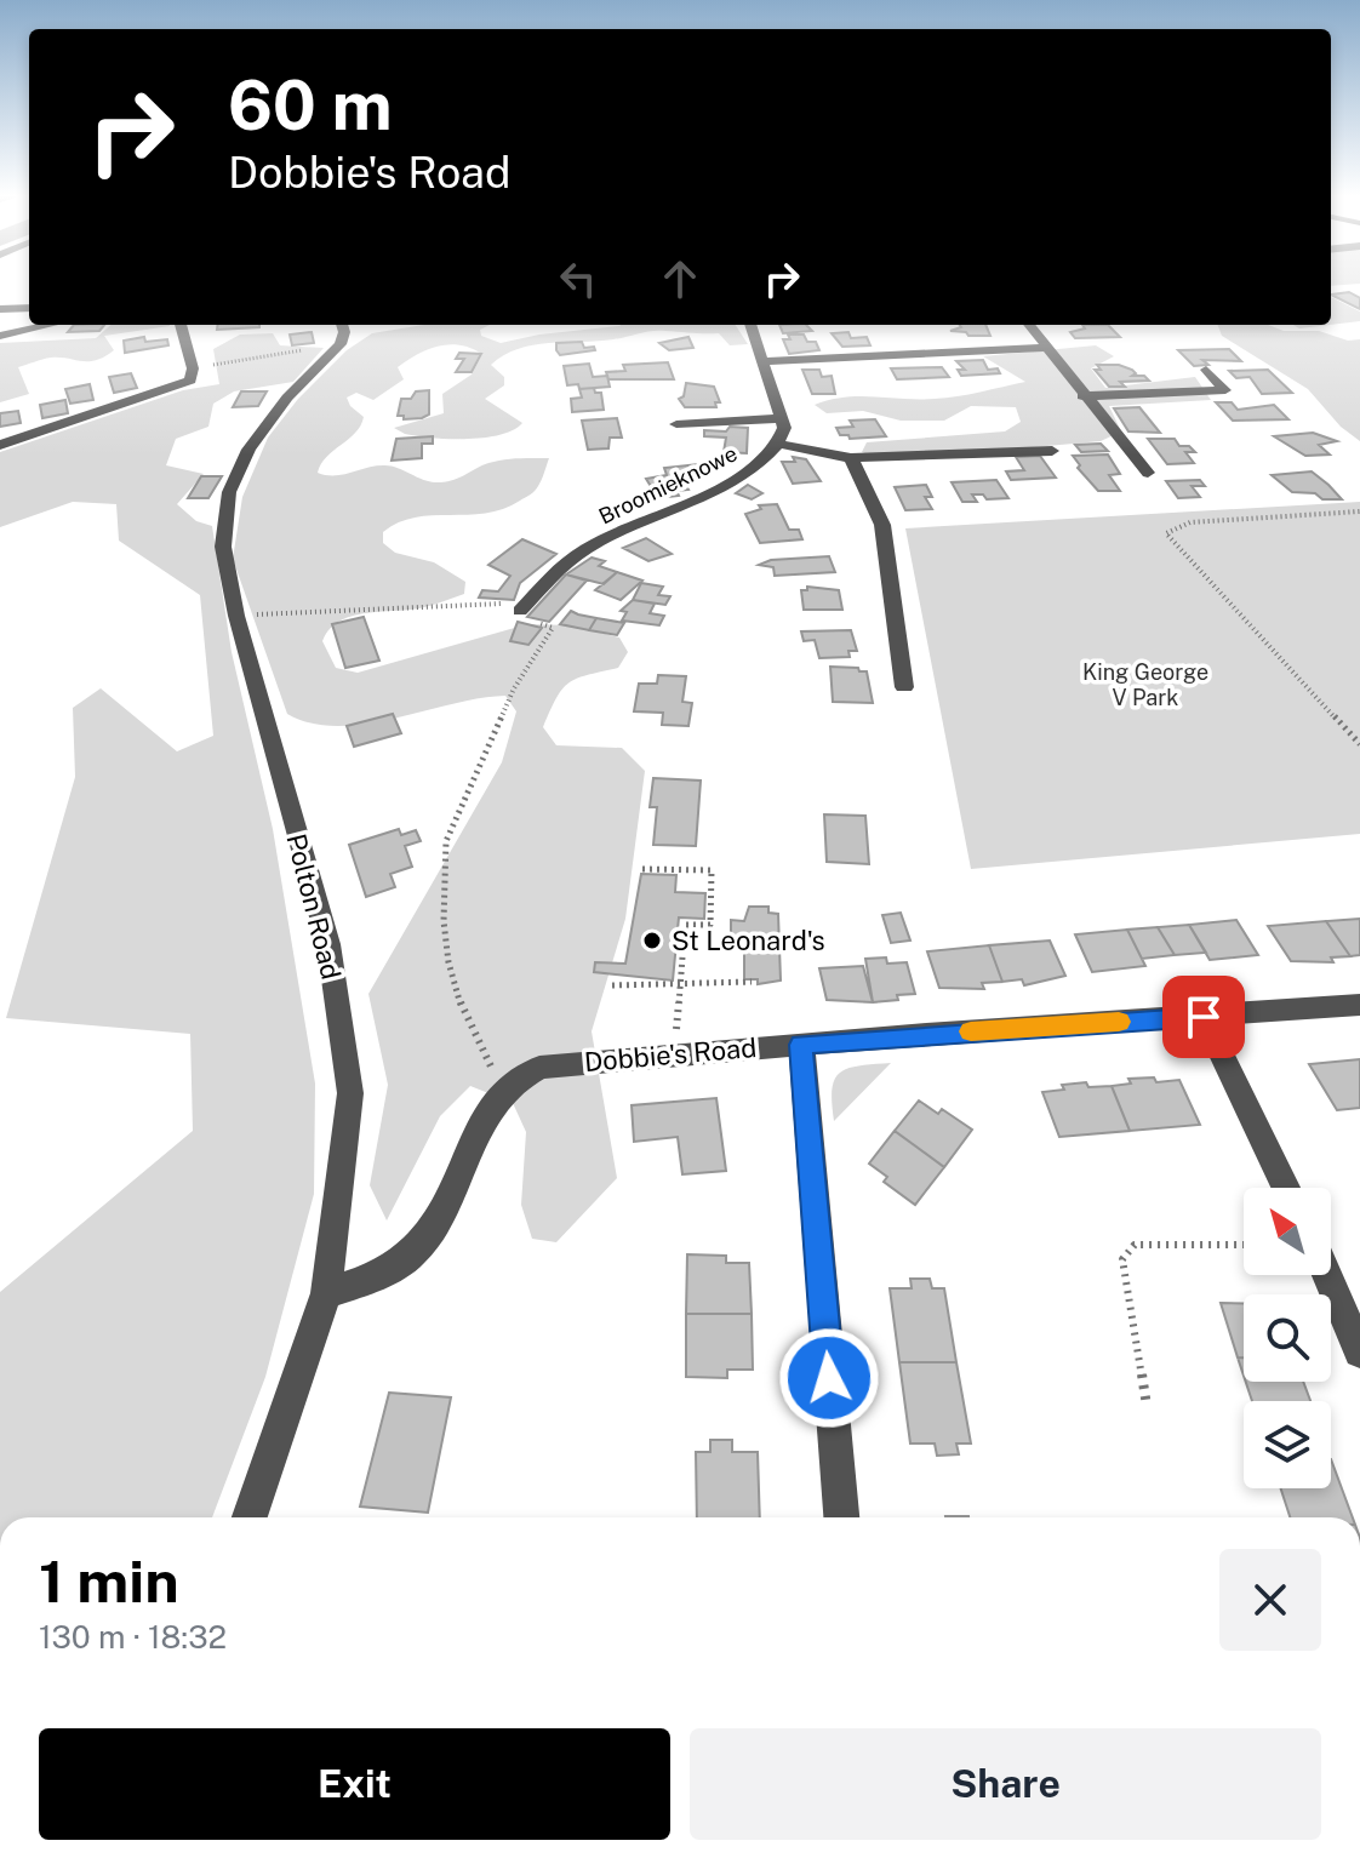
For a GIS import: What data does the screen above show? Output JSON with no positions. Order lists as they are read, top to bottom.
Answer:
{
  "streets": {
    "street": ["Broomieknowe", "Polton Road", "Dobbie's Road"]
  },
  "parks": ["King George V Park"],
  "places": ["St Leonard's"],
  "north": "top left",
  "page": {
    "turn": ["60 m", "Dobbie's Road"],
    "heading": ["1 min", "130 m · 18:32"],
    "buttons": ["Exit", "Share"]
  }
}
